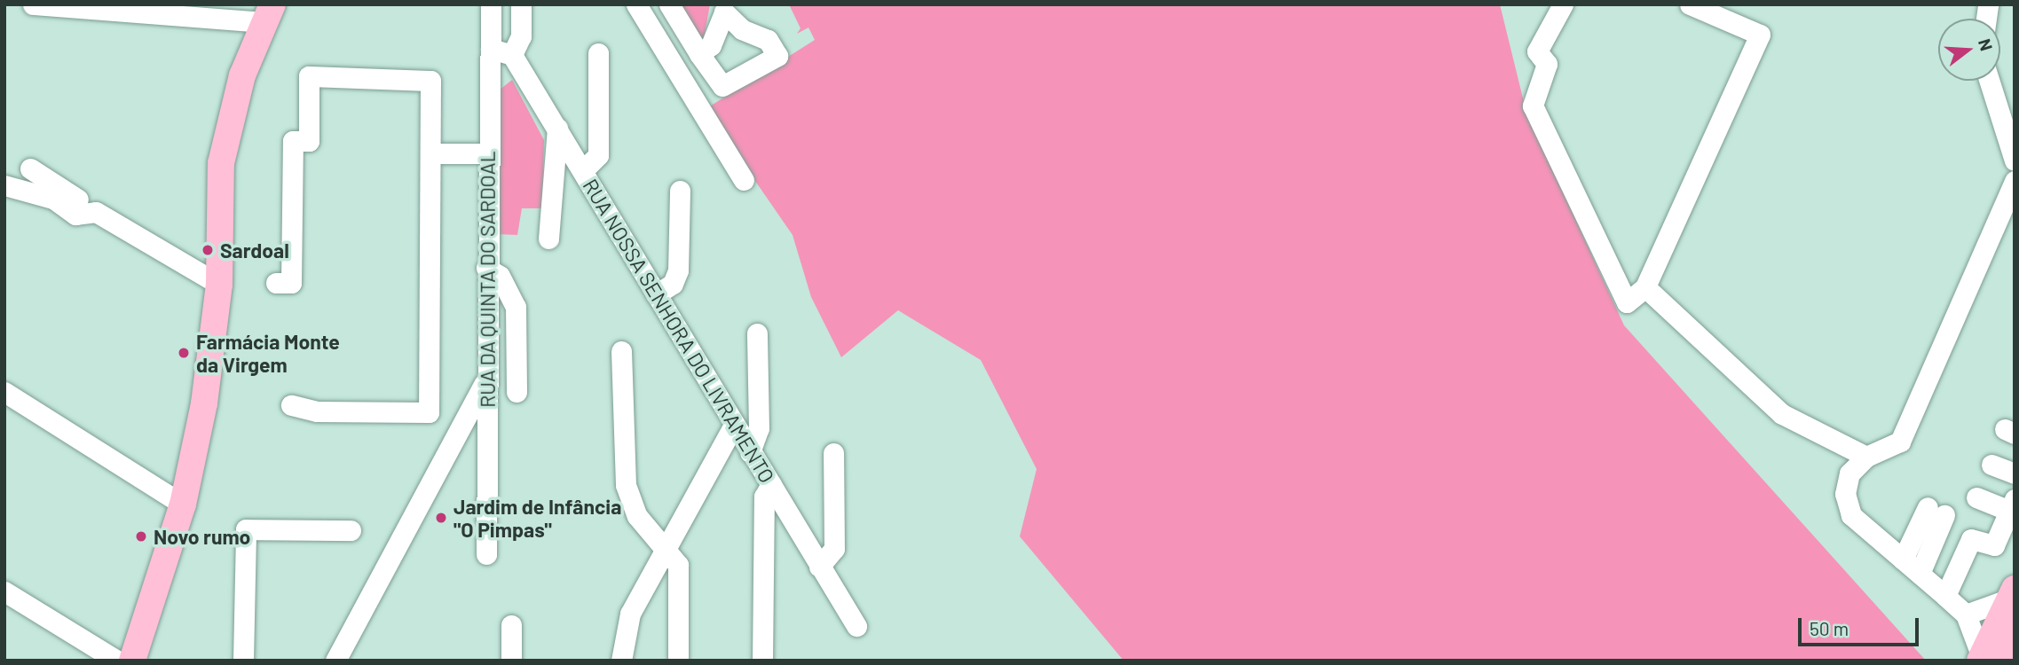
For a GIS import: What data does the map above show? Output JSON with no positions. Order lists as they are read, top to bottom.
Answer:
{
  "streets": {
    "street": ["RUA DA QUINTA DO SARDOAL", "RUA NOSSA SENHORA DO LIVRAMENTO"]
  },
  "places": [
    "Sardoal",
    "Farmácia Monte da Virgem",
    "Jardim de Infância \"O Pimpas\"",
    "Novo rumo"
  ],
  "scale_bar": "50 m",
  "north": "right"
}
